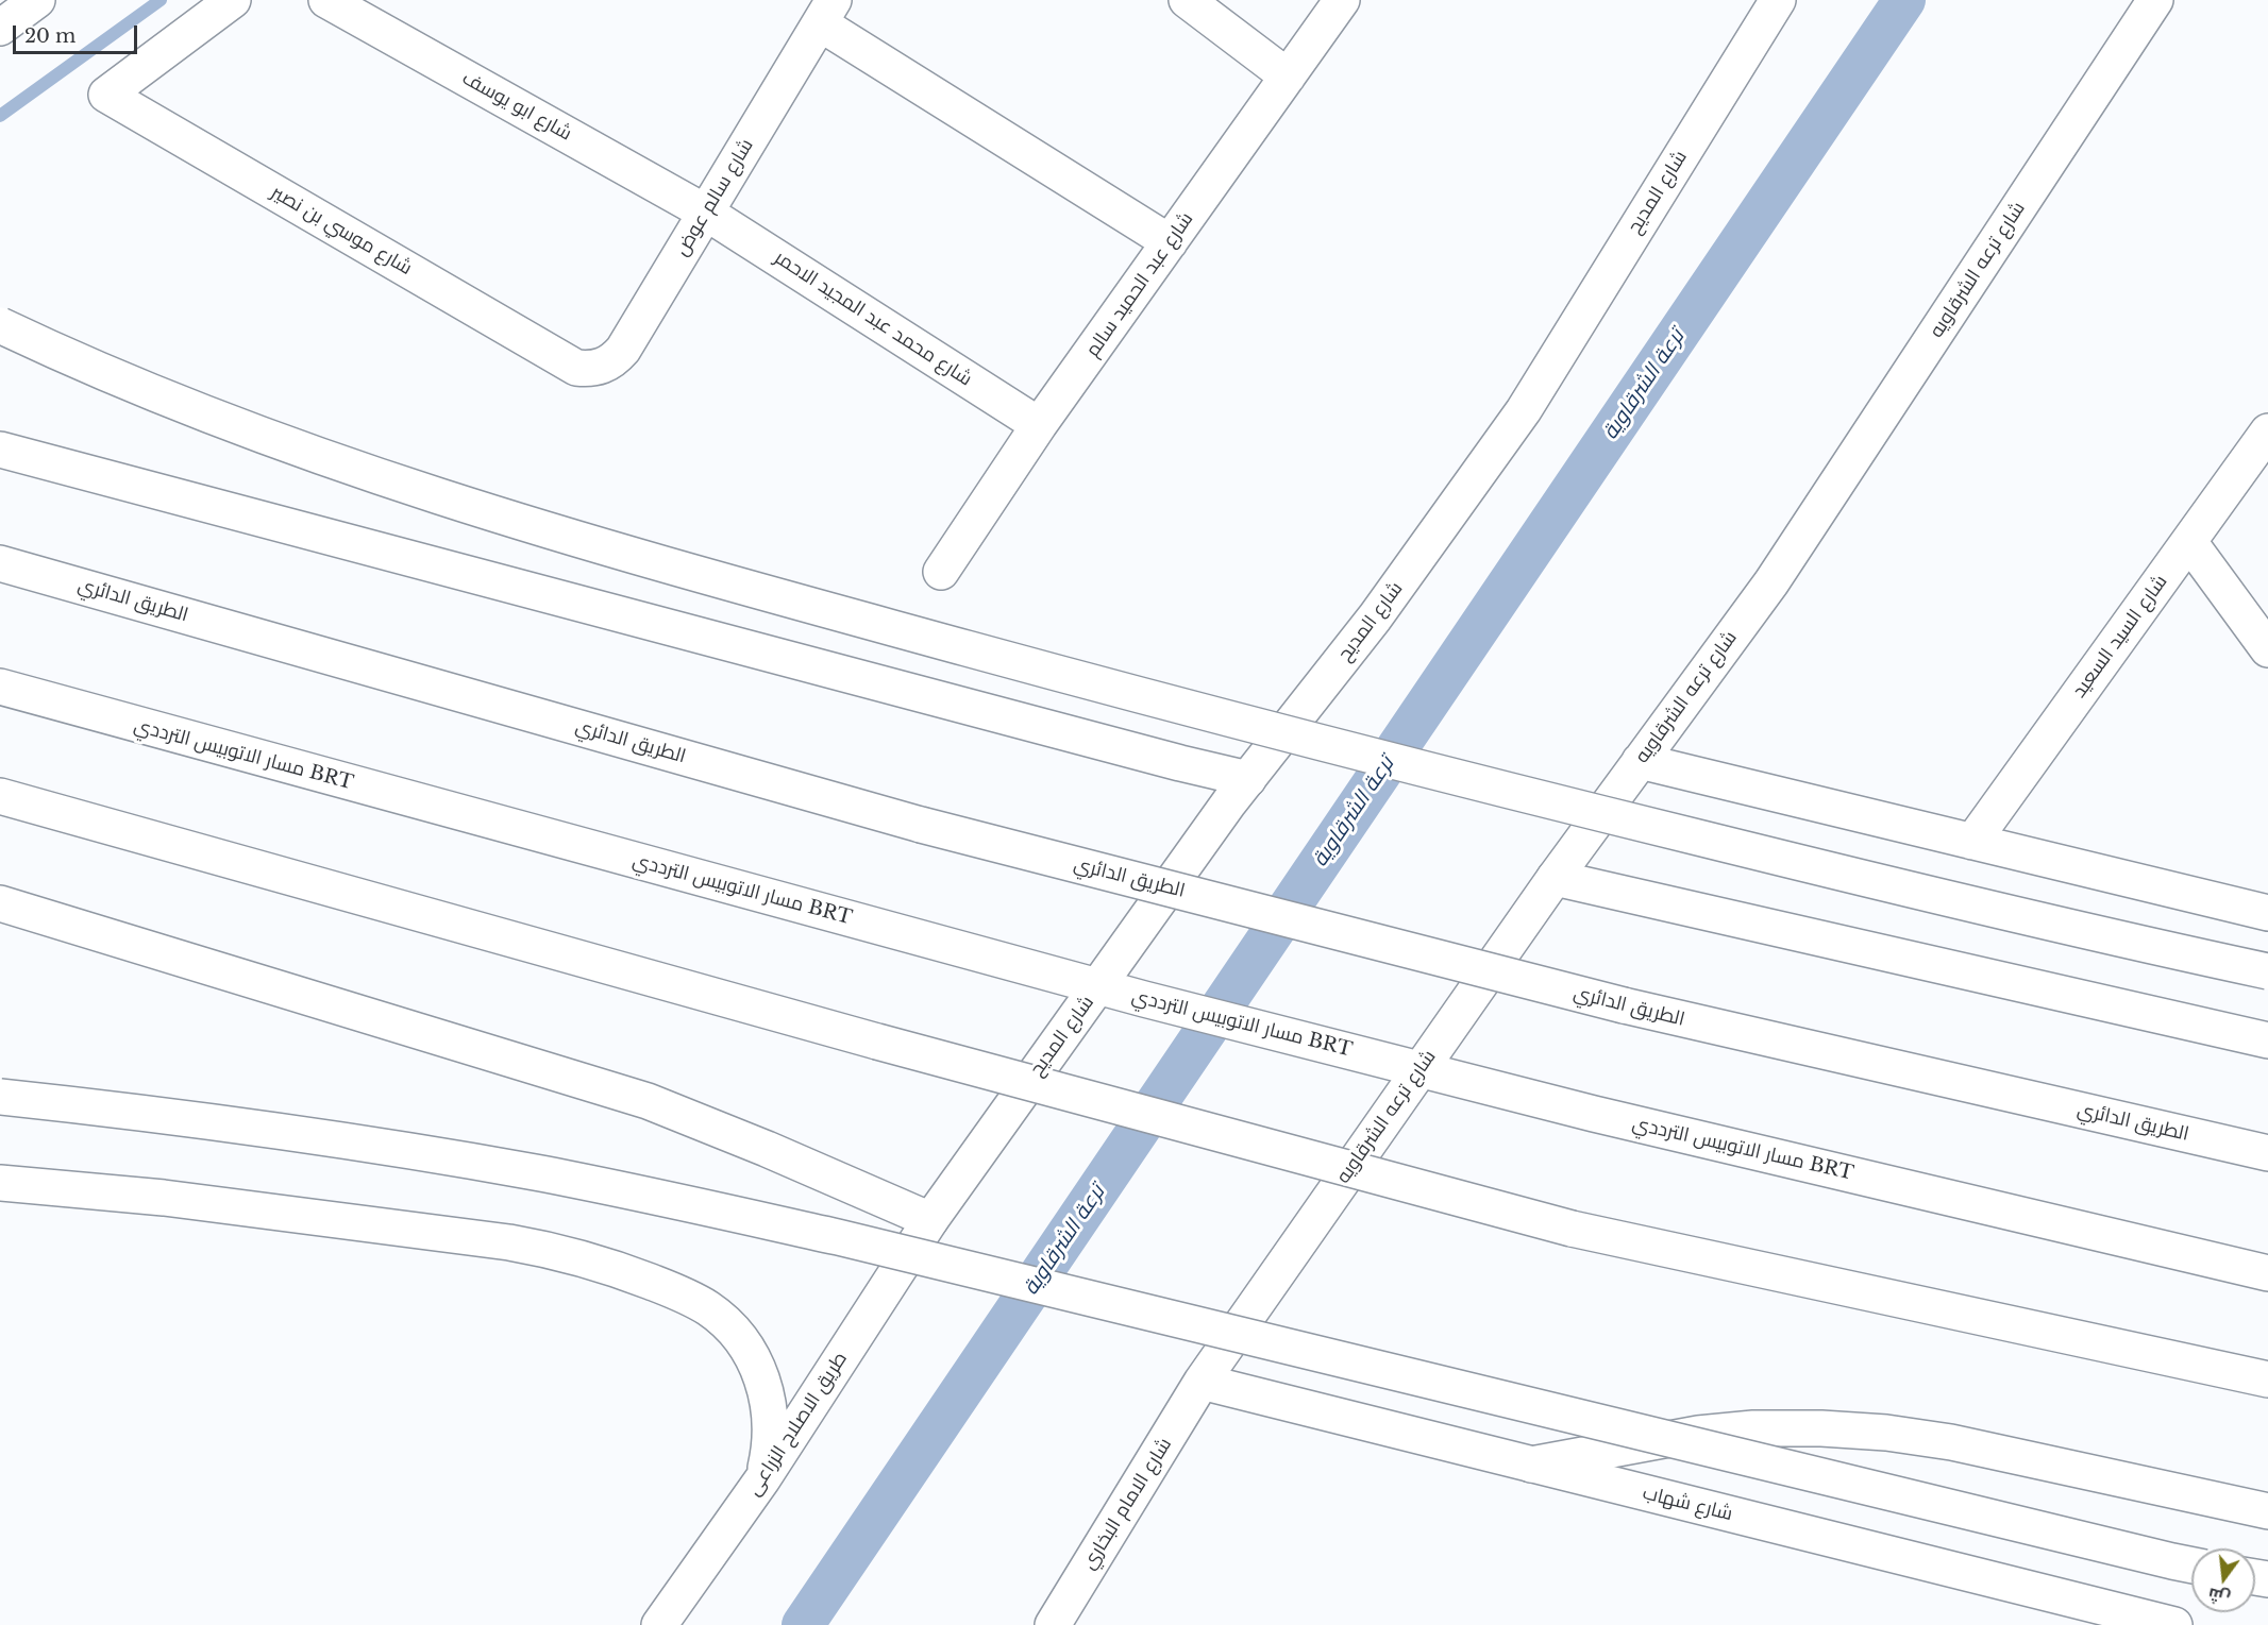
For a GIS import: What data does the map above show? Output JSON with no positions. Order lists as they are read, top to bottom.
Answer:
{
  "streets": {
    "main road": [
      "شارع ابو يوسف",
      "شارع المديح",
      "شارع سالم عوض",
      "شارع موسي بن نصير",
      "شارع ترعه الشرقاويه",
      "شارع عبد الحميد سالم",
      "شارع محمد عبد المجيد الاحمر",
      "الطريق الدائري",
      "شارع السيد السعيد",
      "مسار الاتوبيس الترددي BRT",
      "طريق الاصلاح الزراعى",
      "شارع الامام البخاري",
      "شارع شهاب"
    ]
  },
  "crossings": [
    ["شارع ابو يوسف", "شارع سالم عوض"],
    ["شارع ابو يوسف", "شارع محمد عبد المجيد الاحمر"],
    ["شارع المديح", "طريق الاصلاح الزراعى"],
    ["شارع سالم عوض", "شارع موسي بن نصير"],
    ["شارع سالم عوض", "شارع محمد عبد المجيد الاحمر"],
    ["شارع ترعه الشرقاويه", "شارع الامام البخاري"],
    ["شارع ترعه الشرقاويه", "شارع شهاب"],
    ["شارع عبد الحميد سالم", "شارع محمد عبد المجيد الاحمر"],
    ["شارع الامام البخاري", "شارع شهاب"]
  ],
  "water": ["ترعة الشرقاوية"],
  "scale_bar": "20 m",
  "north": "bottom"
}
